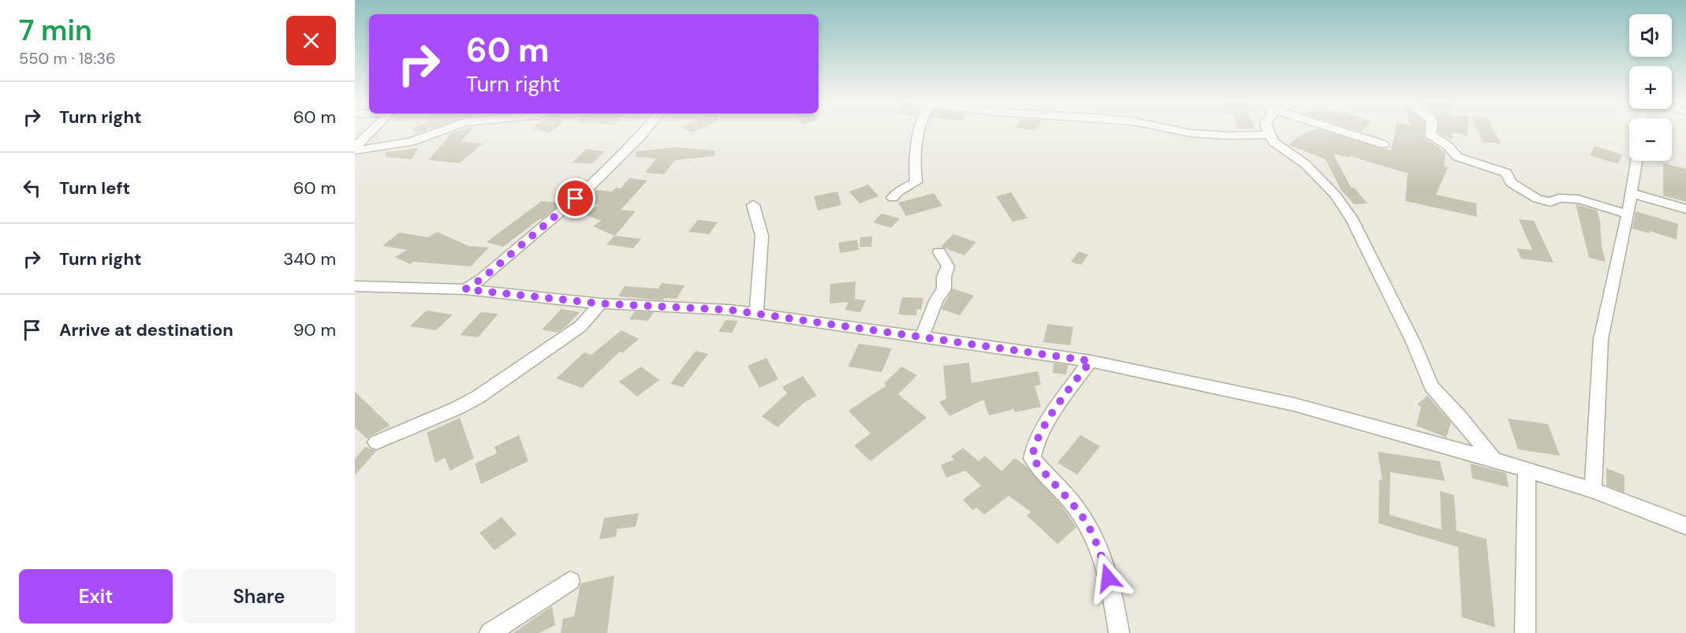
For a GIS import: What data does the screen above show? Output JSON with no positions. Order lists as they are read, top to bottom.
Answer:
{
  "page": {
    "heading": ["7 min", "550 m · 18:36"],
    "map_buttons": ["+", "−"],
    "turn": ["60 m", "Turn right"],
    "list": [
      {
        "name": "Turn right",
        "value": "60 m"
      },
      {
        "name": "Turn left",
        "value": "60 m"
      },
      {
        "name": "Turn right",
        "value": "340 m"
      },
      {
        "name": "Arrive at destination",
        "value": "90 m"
      }
    ],
    "buttons": ["Exit", "Share"]
  }
}
